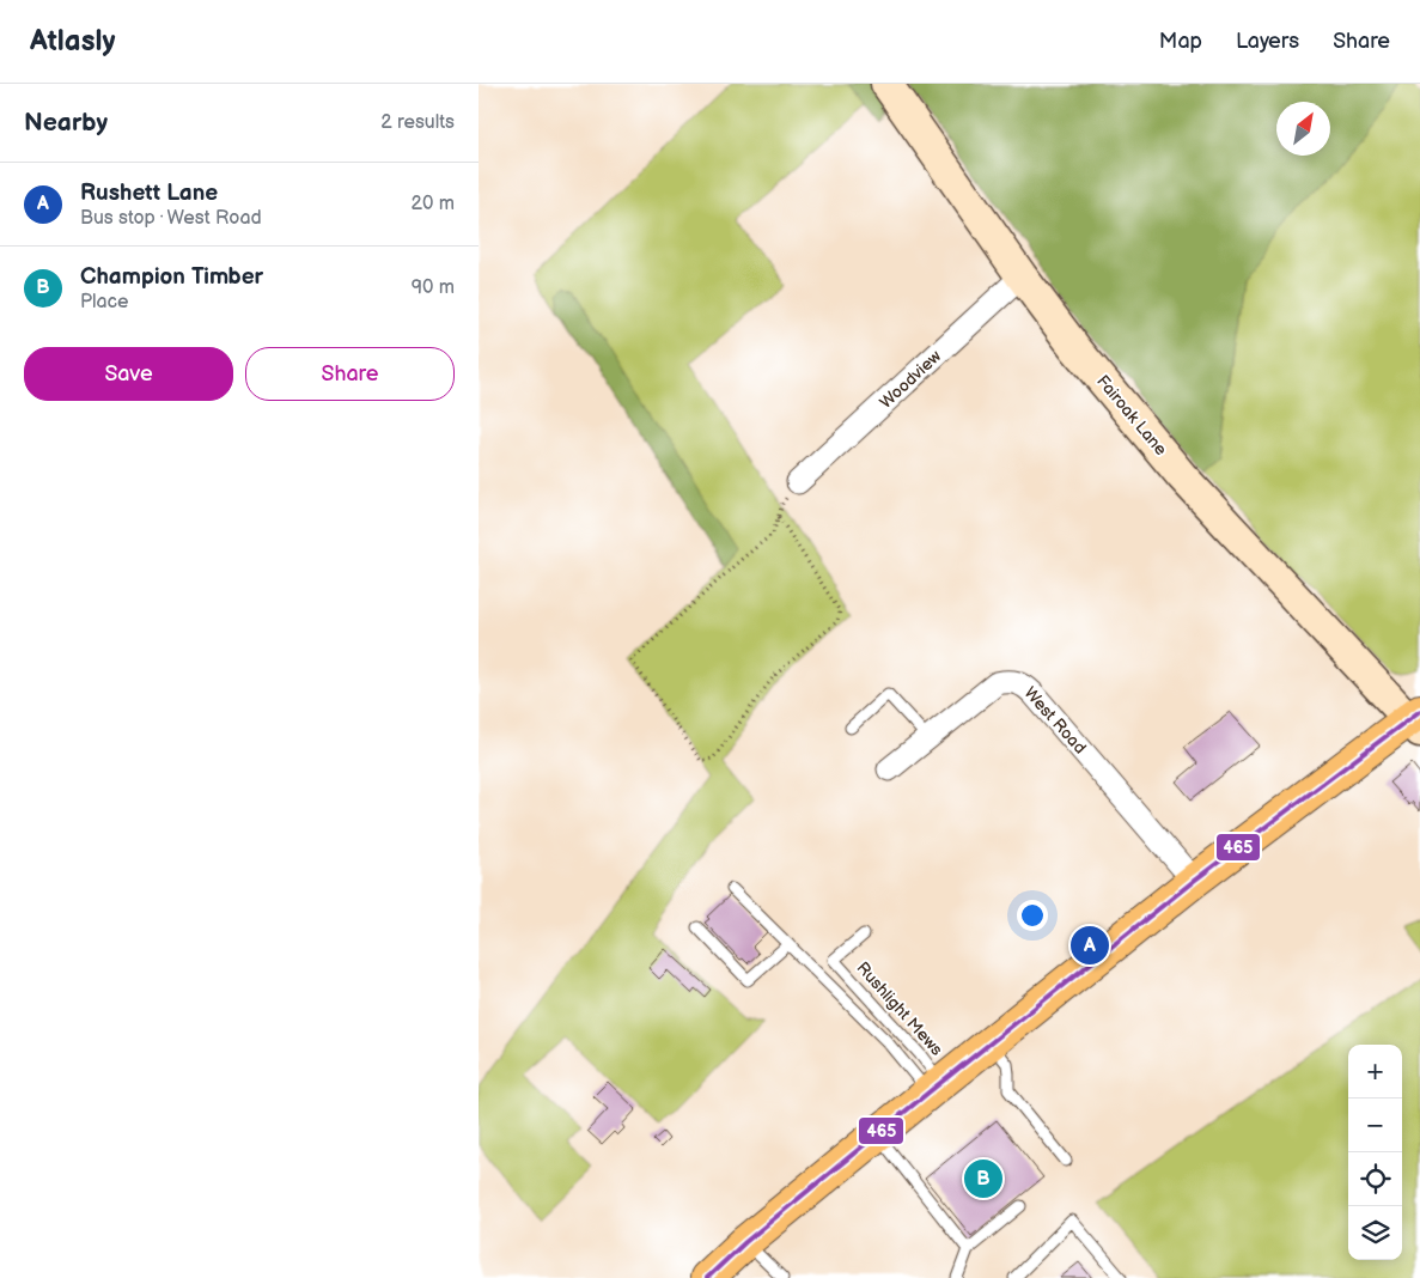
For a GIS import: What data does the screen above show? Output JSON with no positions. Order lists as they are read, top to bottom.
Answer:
{
  "streets": {
    "main road": ["Fairoak Lane"],
    "street": ["Woodview", "West Road"],
    "lane": ["Rushlight Mews"]
  },
  "crossings": [
    ["Woodview", "Fairoak Lane"]
  ],
  "lines": ["transit line 465"],
  "north": "top right",
  "page": {
    "header": "Atlasly",
    "nav": ["Map", "Layers", "Share"],
    "heading": ["Nearby", "2 results"],
    "list": [
      {
        "mark": "A",
        "name": "Rushett Lane",
        "note": "Bus stop · West Road",
        "value": "20 m"
      },
      {
        "mark": "B",
        "name": "Champion Timber",
        "note": "Place",
        "value": "90 m"
      }
    ],
    "buttons": ["Save", "Share"],
    "pins": ["A", "B"],
    "map_buttons": ["+", "−"]
  }
}
